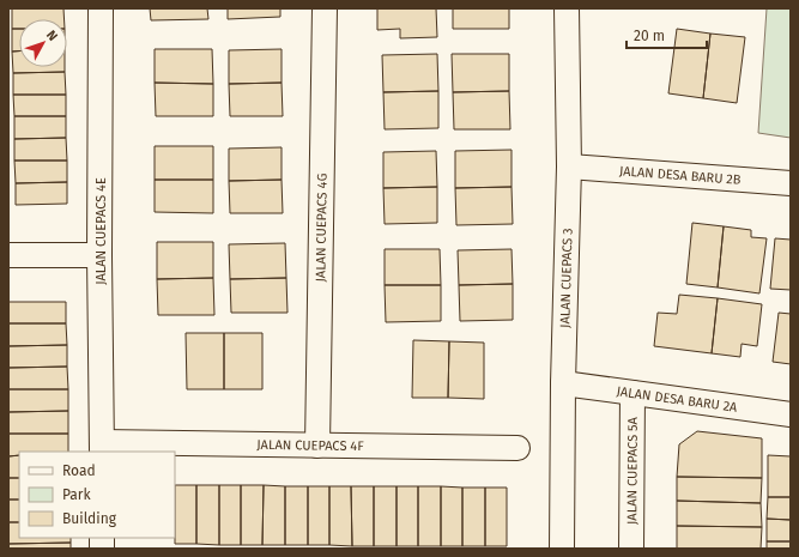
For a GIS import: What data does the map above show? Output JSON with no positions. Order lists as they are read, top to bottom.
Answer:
{
  "streets": {
    "street": [
      "JALAN DESA BARU 2B",
      "JALAN CUEPACS 4G",
      "JALAN CUEPACS 4E",
      "JALAN CUEPACS 3",
      "JALAN DESA BARU 2A",
      "JALAN CUEPACS 4F",
      "JALAN CUEPACS 5A"
    ]
  },
  "crossings": [
    ["JALAN DESA BARU 2B", "JALAN CUEPACS 3"],
    ["JALAN CUEPACS 4G", "JALAN CUEPACS 4F"],
    ["JALAN CUEPACS 4E", "JALAN CUEPACS 4F"],
    ["JALAN CUEPACS 3", "JALAN DESA BARU 2A"],
    ["JALAN DESA BARU 2A", "JALAN CUEPACS 5A"]
  ],
  "legend": ["Road", "Park", "Building"],
  "scale_bar": "20 m",
  "north": "top right"
}
